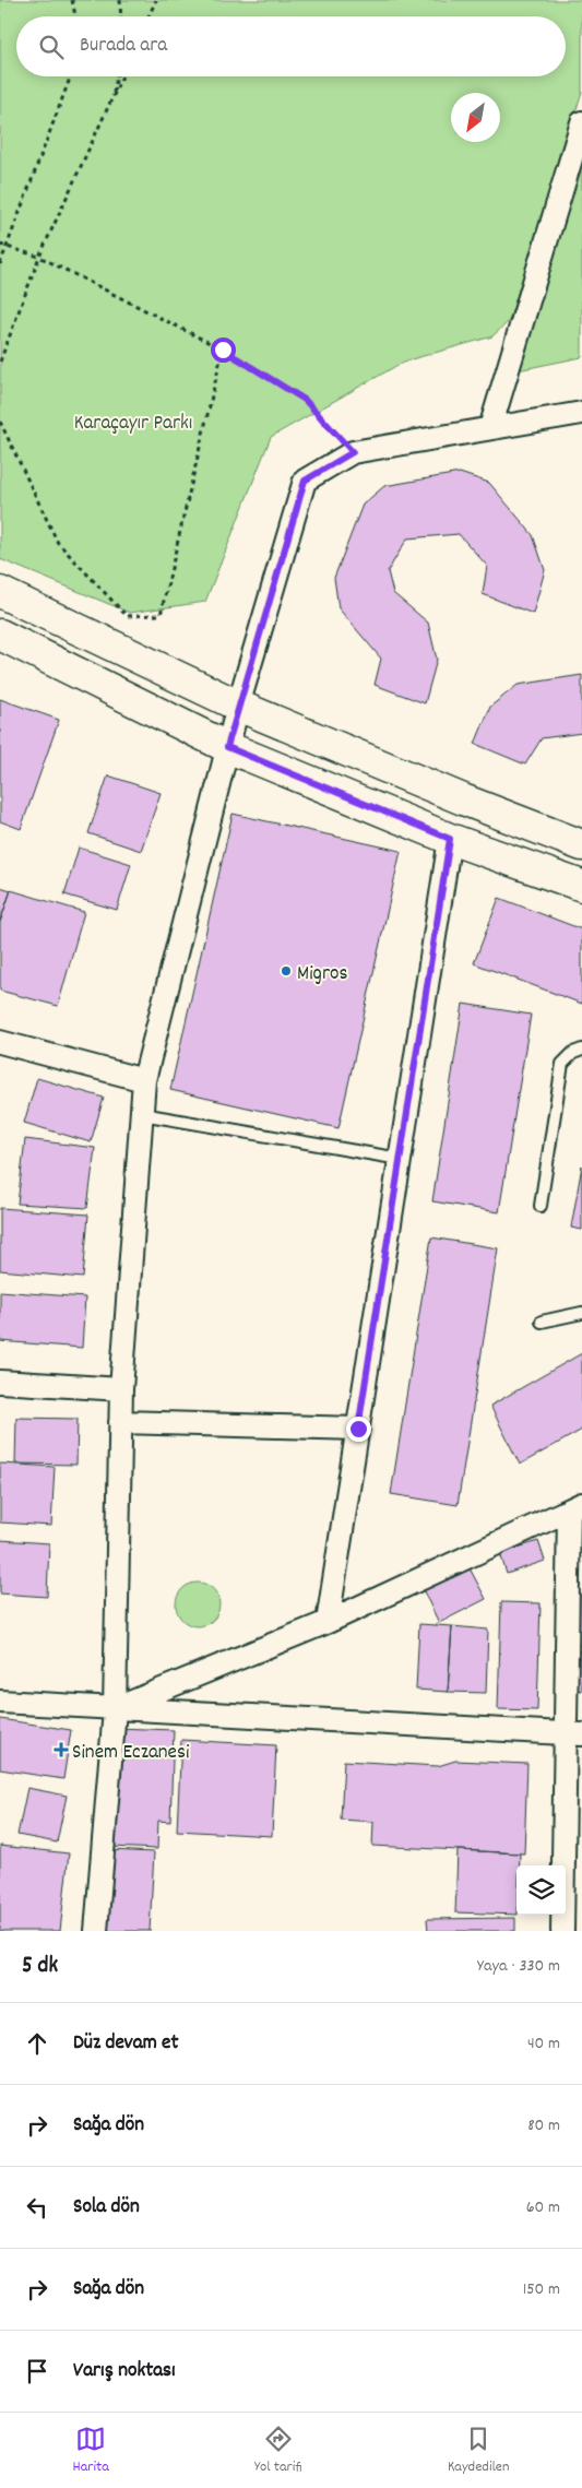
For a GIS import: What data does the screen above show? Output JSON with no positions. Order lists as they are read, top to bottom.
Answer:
{
  "parks": ["Karaçayır Parkı"],
  "places": {
    "other": ["Migros"],
    "health": ["Sinem Eczanesi"]
  },
  "north": "bottom left",
  "page": {
    "search": "Burada ara",
    "heading": ["5 dk", "Yaya · 330 m"],
    "list": [
      ["Düz devam et", "40 m"],
      ["Sağa dön", "80 m"],
      ["Sola dön", "60 m"],
      ["Sağa dön", "150 m"],
      "Varış noktası"
    ],
    "nav": ["Harita", "Yol tarifi", "Kaydedilen"]
  }
}
